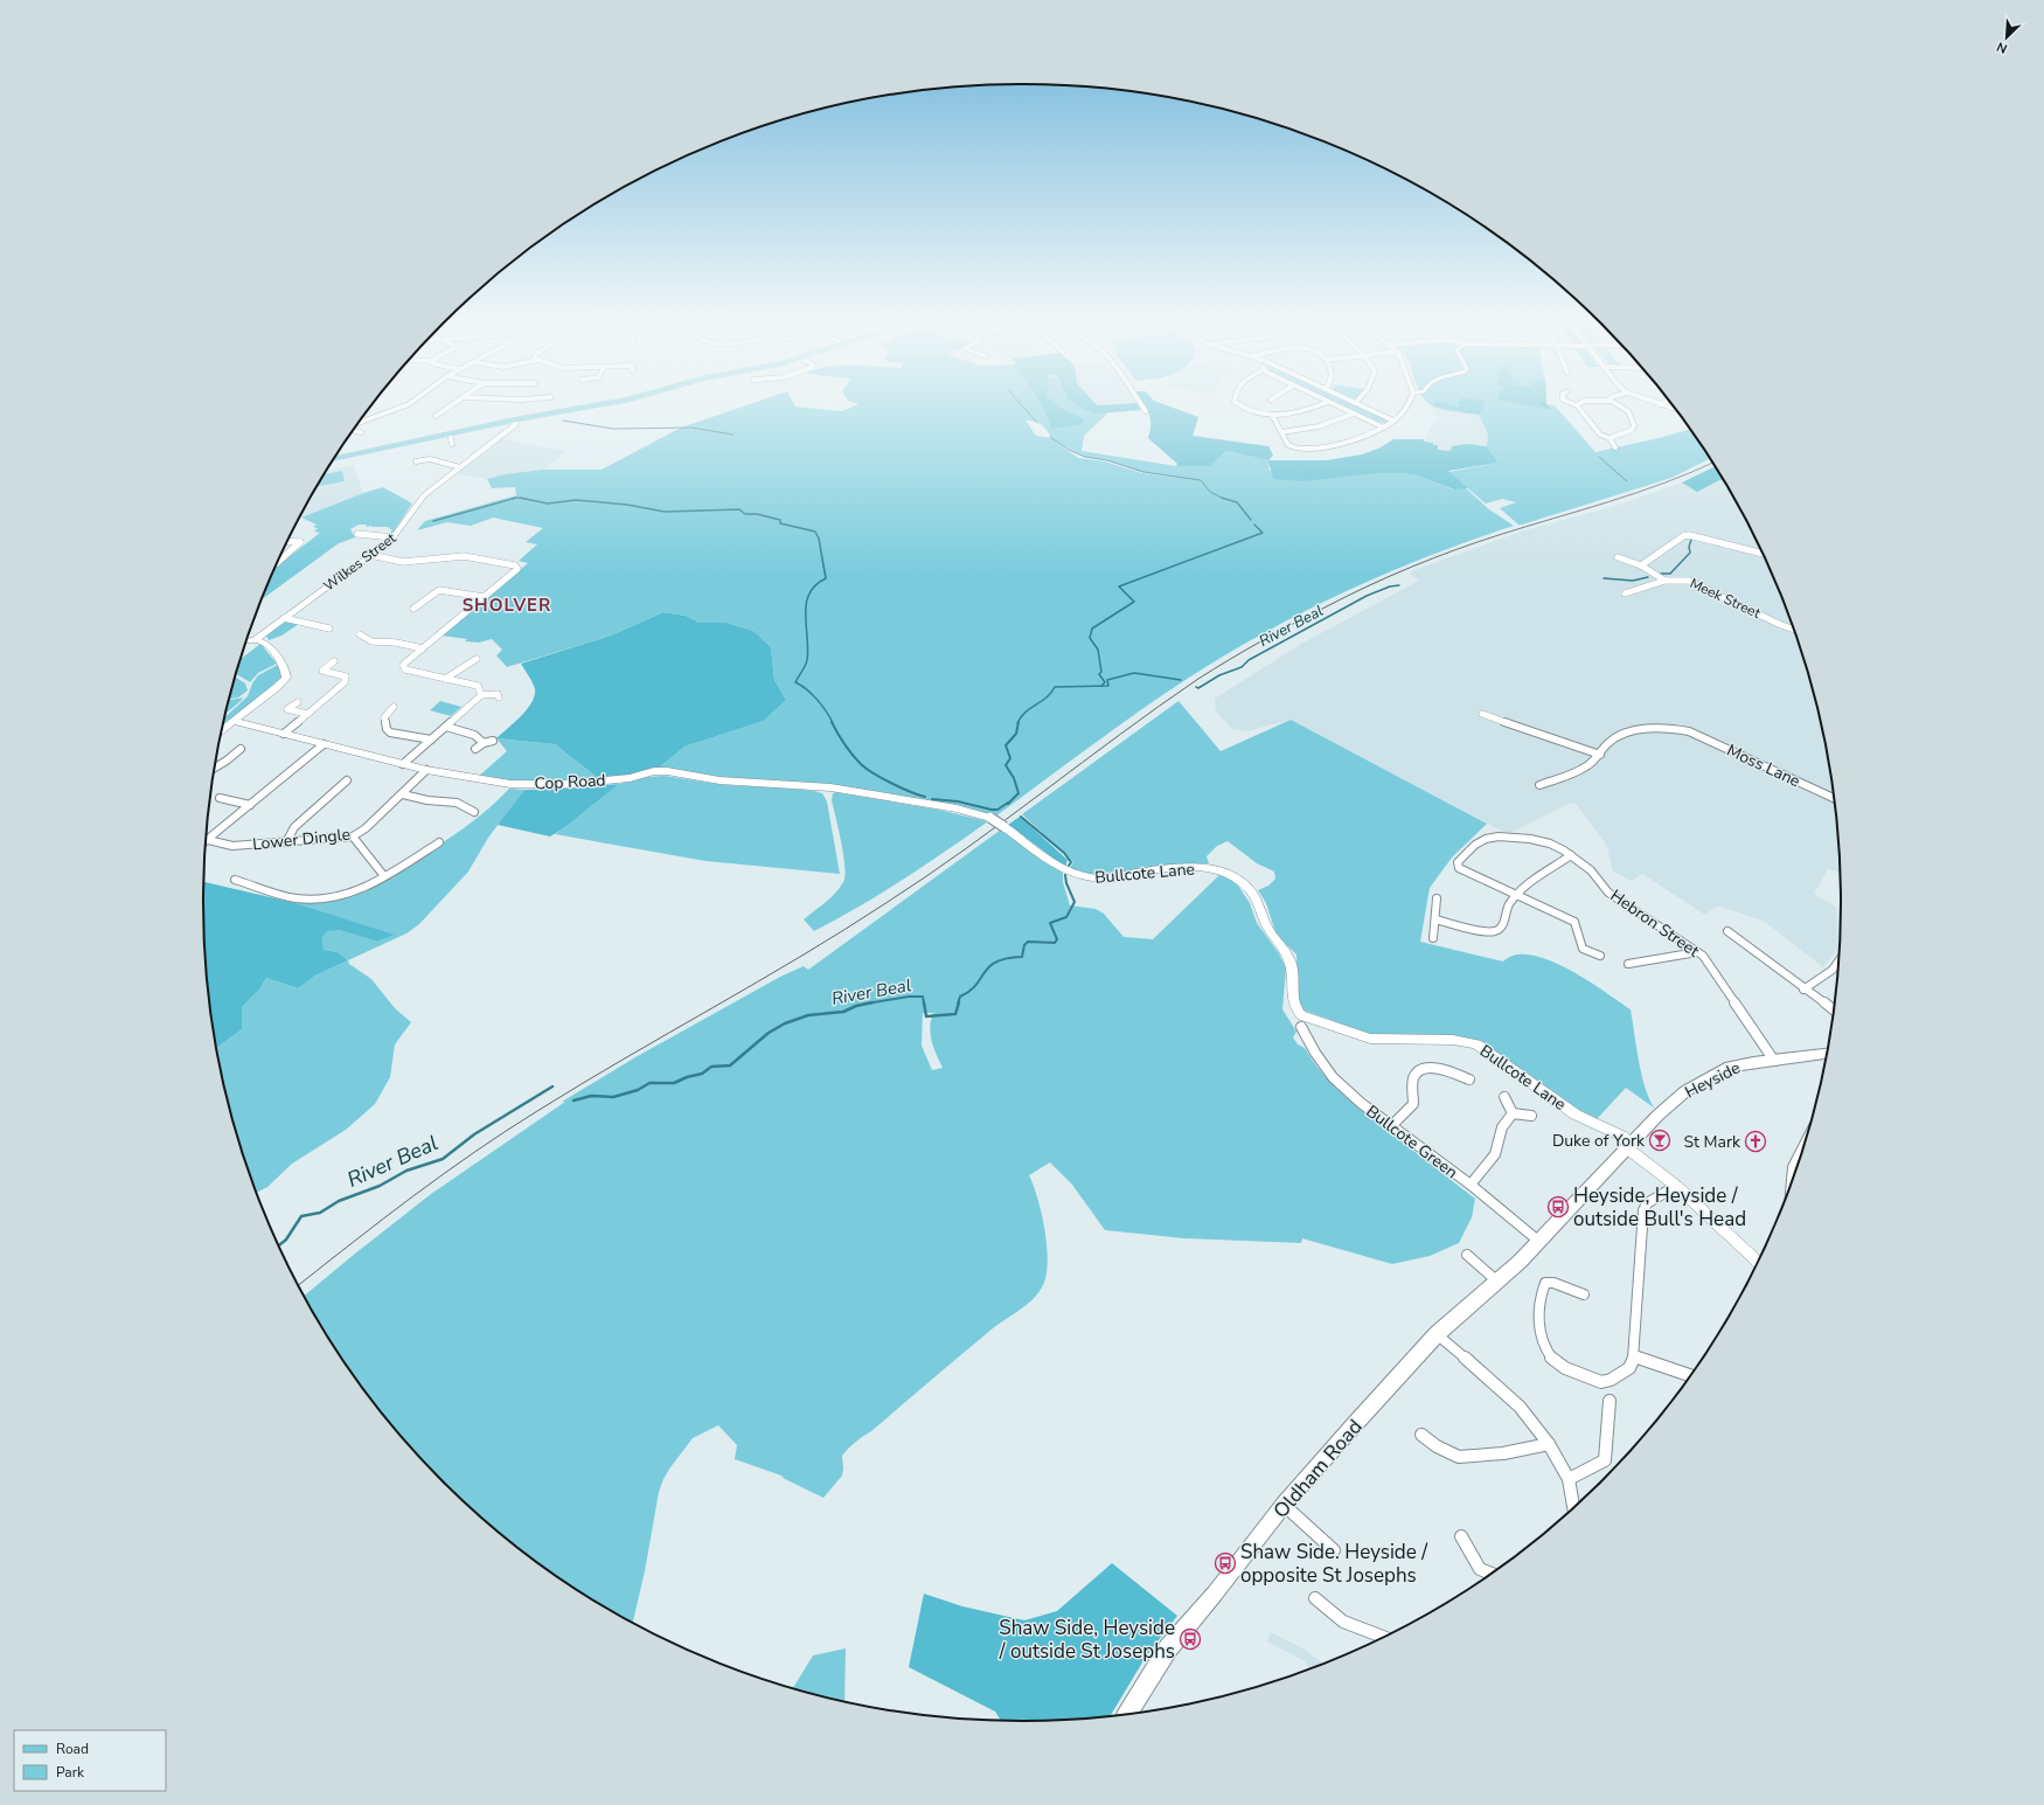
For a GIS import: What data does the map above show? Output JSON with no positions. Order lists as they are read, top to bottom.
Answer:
{
  "streets": {
    "main road": ["Heyside", "Oldham Road"],
    "street": [
      "Wilkes Street",
      "Meek Street",
      "Moss Lane",
      "Cop Road",
      "Lower Dingle",
      "Bullcote Lane",
      "Hebron Street",
      "Bullcote Green"
    ]
  },
  "crossings": [
    ["Cop Road", "Lower Dingle"],
    ["Cop Road", "Bullcote Lane"],
    ["Bullcote Lane", "Heyside"],
    ["Hebron Street", "Heyside"],
    ["Heyside", "Bullcote Green"],
    ["Heyside", "Oldham Road"],
    ["Bullcote Green", "Oldham Road"]
  ],
  "districts": ["SHOLVER"],
  "water": ["River Beal"],
  "places": {
    "bar": ["Duke of York"],
    "church": ["St Mark"],
    "bus stop": ["Heyside, Heyside / outside Bull's Head", "Shaw Side. Heyside / opposite St Josephs", "Shaw Side, Heyside / outside St Josephs"]
  },
  "legend": ["Road", "Park"],
  "north": "bottom left"
}
